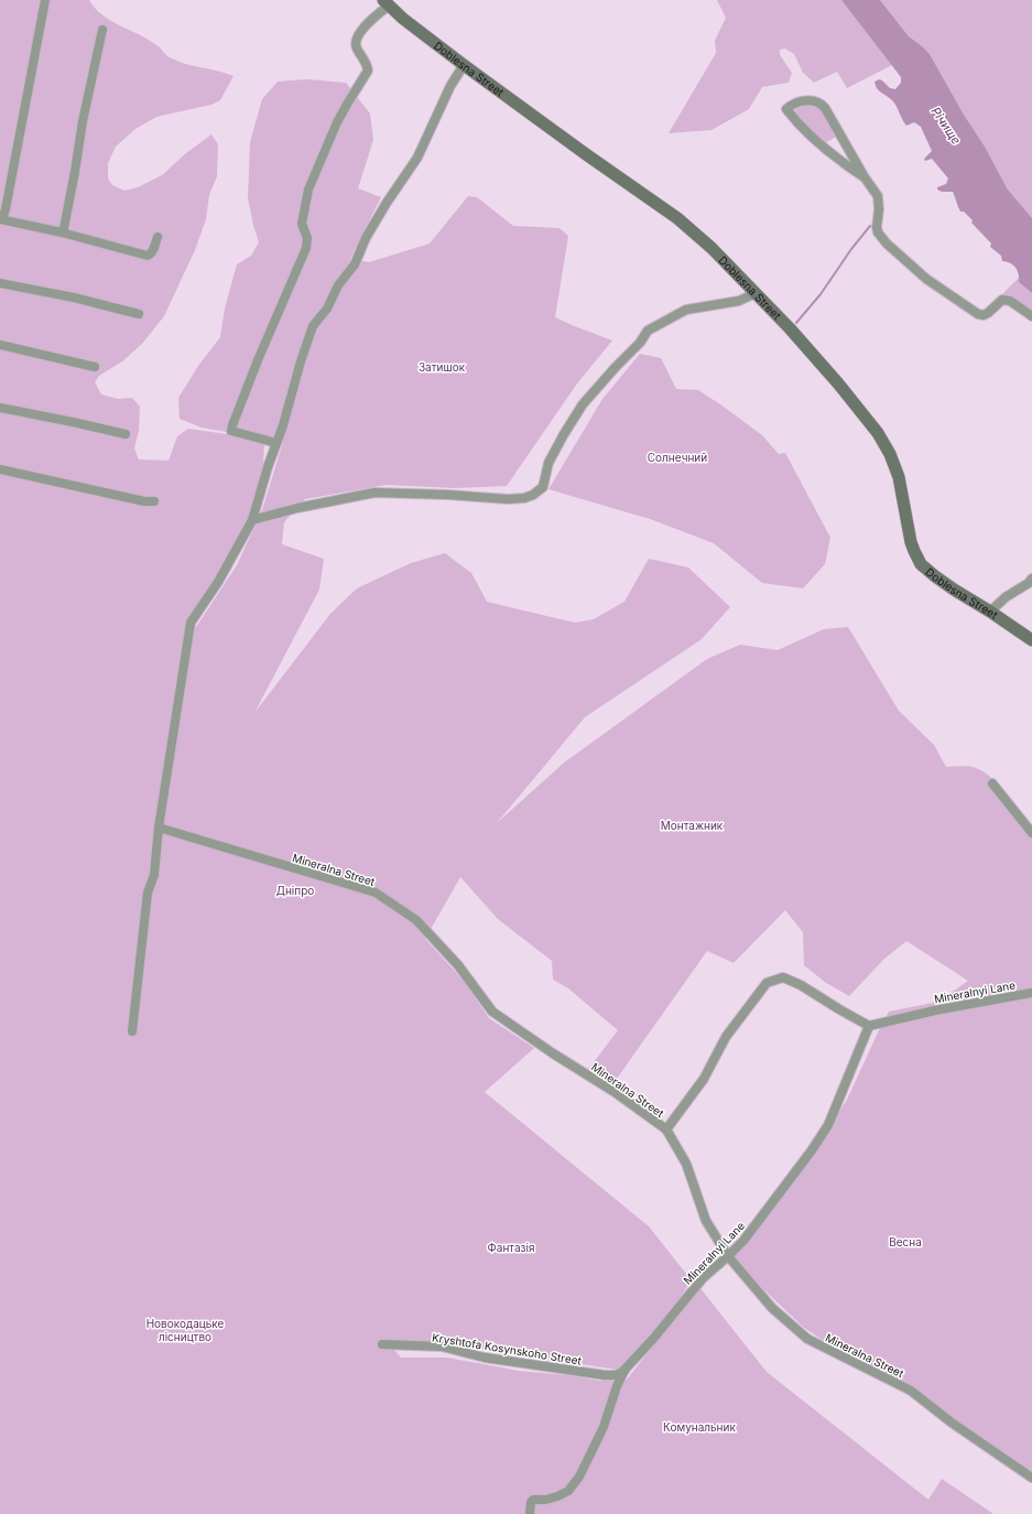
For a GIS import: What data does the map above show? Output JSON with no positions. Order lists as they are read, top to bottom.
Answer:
{
  "streets": {
    "street": [
      "Doblesna Street",
      "Mineralna Street",
      "Mineralnyi Lane",
      "Kryshtofa Kosynskoho Street"
    ]
  },
  "crossings": [
    ["Mineralna Street", "Mineralnyi Lane"],
    ["Mineralnyi Lane", "Kryshtofa Kosynskoho Street"]
  ],
  "water": ["Річище"],
  "parks": [
    "Затишок",
    "Солнечний",
    "Монтажник",
    "Дніпро",
    "Весна",
    "Фантазія",
    "Новокодацьке лісництво",
    "Комунальник"
  ]
}
